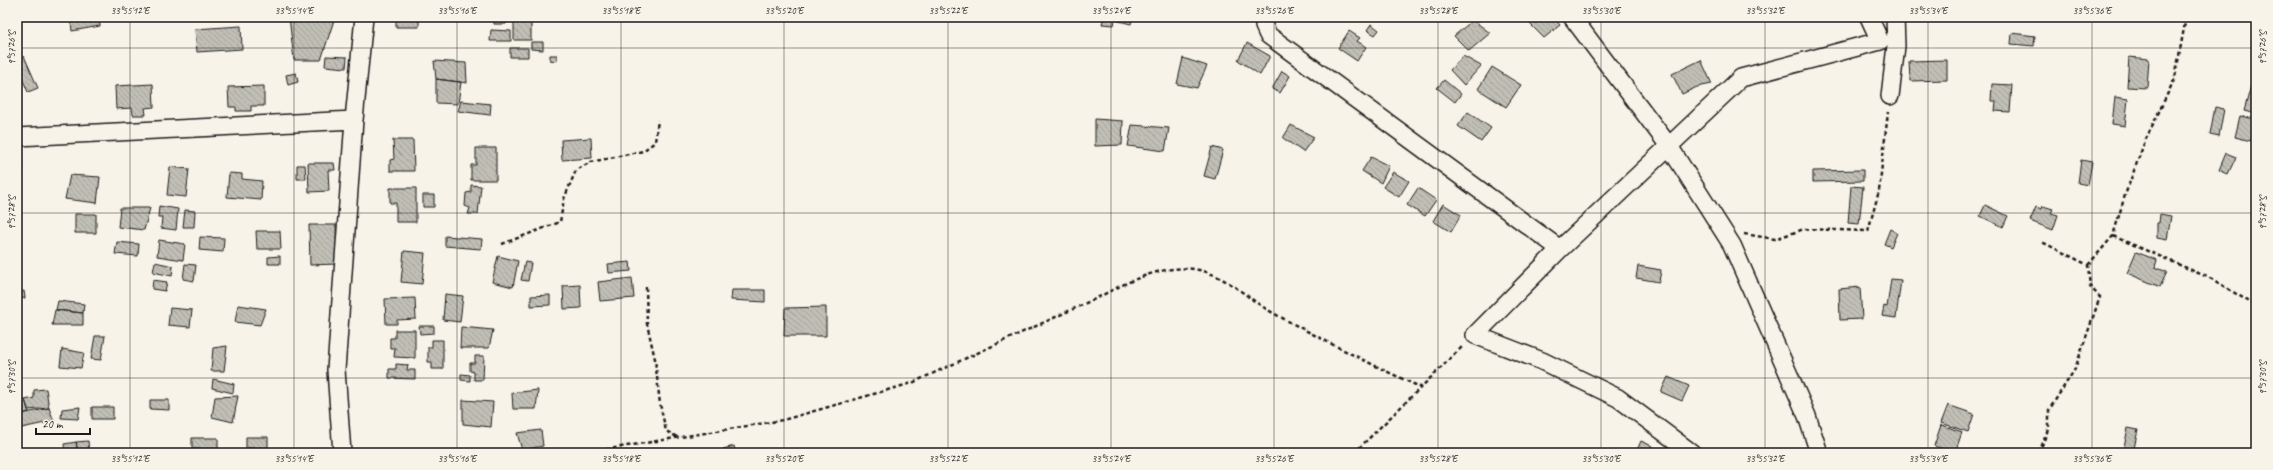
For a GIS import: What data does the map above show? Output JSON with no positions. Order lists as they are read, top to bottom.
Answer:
{
  "scale_bar": "20 m",
  "coordinates": [
    "33°55'12\"E",
    "33°55'14\"E",
    "33°55'16\"E",
    "33°55'18\"E",
    "33°55'20\"E",
    "33°55'22\"E",
    "33°55'24\"E",
    "33°55'26\"E",
    "33°55'28\"E",
    "33°55'30\"E",
    "33°55'32\"E",
    "33°55'34\"E",
    "33°55'36\"E",
    "9°57'26\"S",
    "9°57'28\"S",
    "9°57'30\"S"
  ]
}
